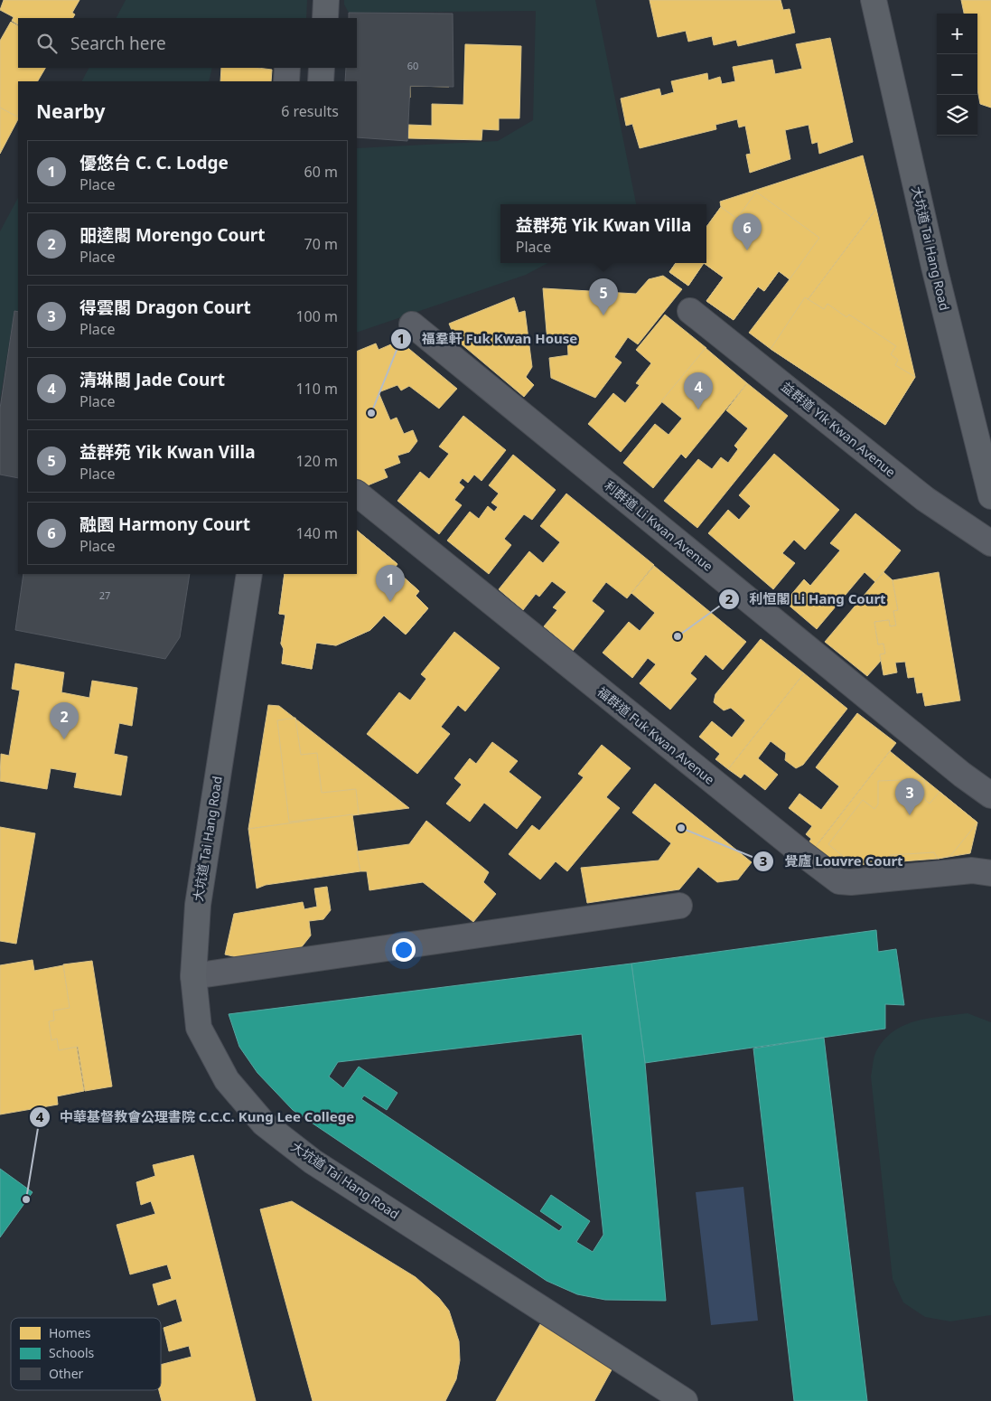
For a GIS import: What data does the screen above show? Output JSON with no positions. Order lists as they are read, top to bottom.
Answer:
{
  "streets": {
    "main road": ["大坑道 Tai Hang Road"],
    "street": ["益群道 Yik Kwan Avenue", "利群道 Li Kwan Avenue", "福群道 Fuk Kwan Avenue"]
  },
  "places": [
    "福羣軒 Fuk Kwan House",
    "利恒閣 Li Hang Court",
    "覺廬 Louvre Court",
    "中華基督教會公理書院 C.C.C. Kung Lee College"
  ],
  "house_numbers": ["60", "27"],
  "legend": ["Homes", "Schools", "Other"],
  "page": {
    "map_buttons": ["+", "−"],
    "search": "Search here",
    "heading": ["Nearby", "6 results"],
    "list": [
      {
        "mark": "1",
        "name": "優悠台 C. C. Lodge",
        "note": "Place",
        "value": "60 m"
      },
      {
        "mark": "2",
        "name": "昍逵閣 Morengo Court",
        "note": "Place",
        "value": "70 m"
      },
      {
        "mark": "3",
        "name": "得雲閣 Dragon Court",
        "note": "Place",
        "value": "100 m"
      },
      {
        "mark": "4",
        "name": "清琳閣 Jade Court",
        "note": "Place",
        "value": "110 m"
      },
      {
        "mark": "5",
        "name": "益群苑 Yik Kwan Villa",
        "note": "Place",
        "value": "120 m"
      },
      {
        "mark": "6",
        "name": "融園 Harmony Court",
        "note": "Place",
        "value": "140 m"
      }
    ],
    "popup": ["益群苑 Yik Kwan Villa", "Place"],
    "pins": [
      "6",
      "5",
      "4",
      "1",
      "2",
      "3"
    ]
  }
}
